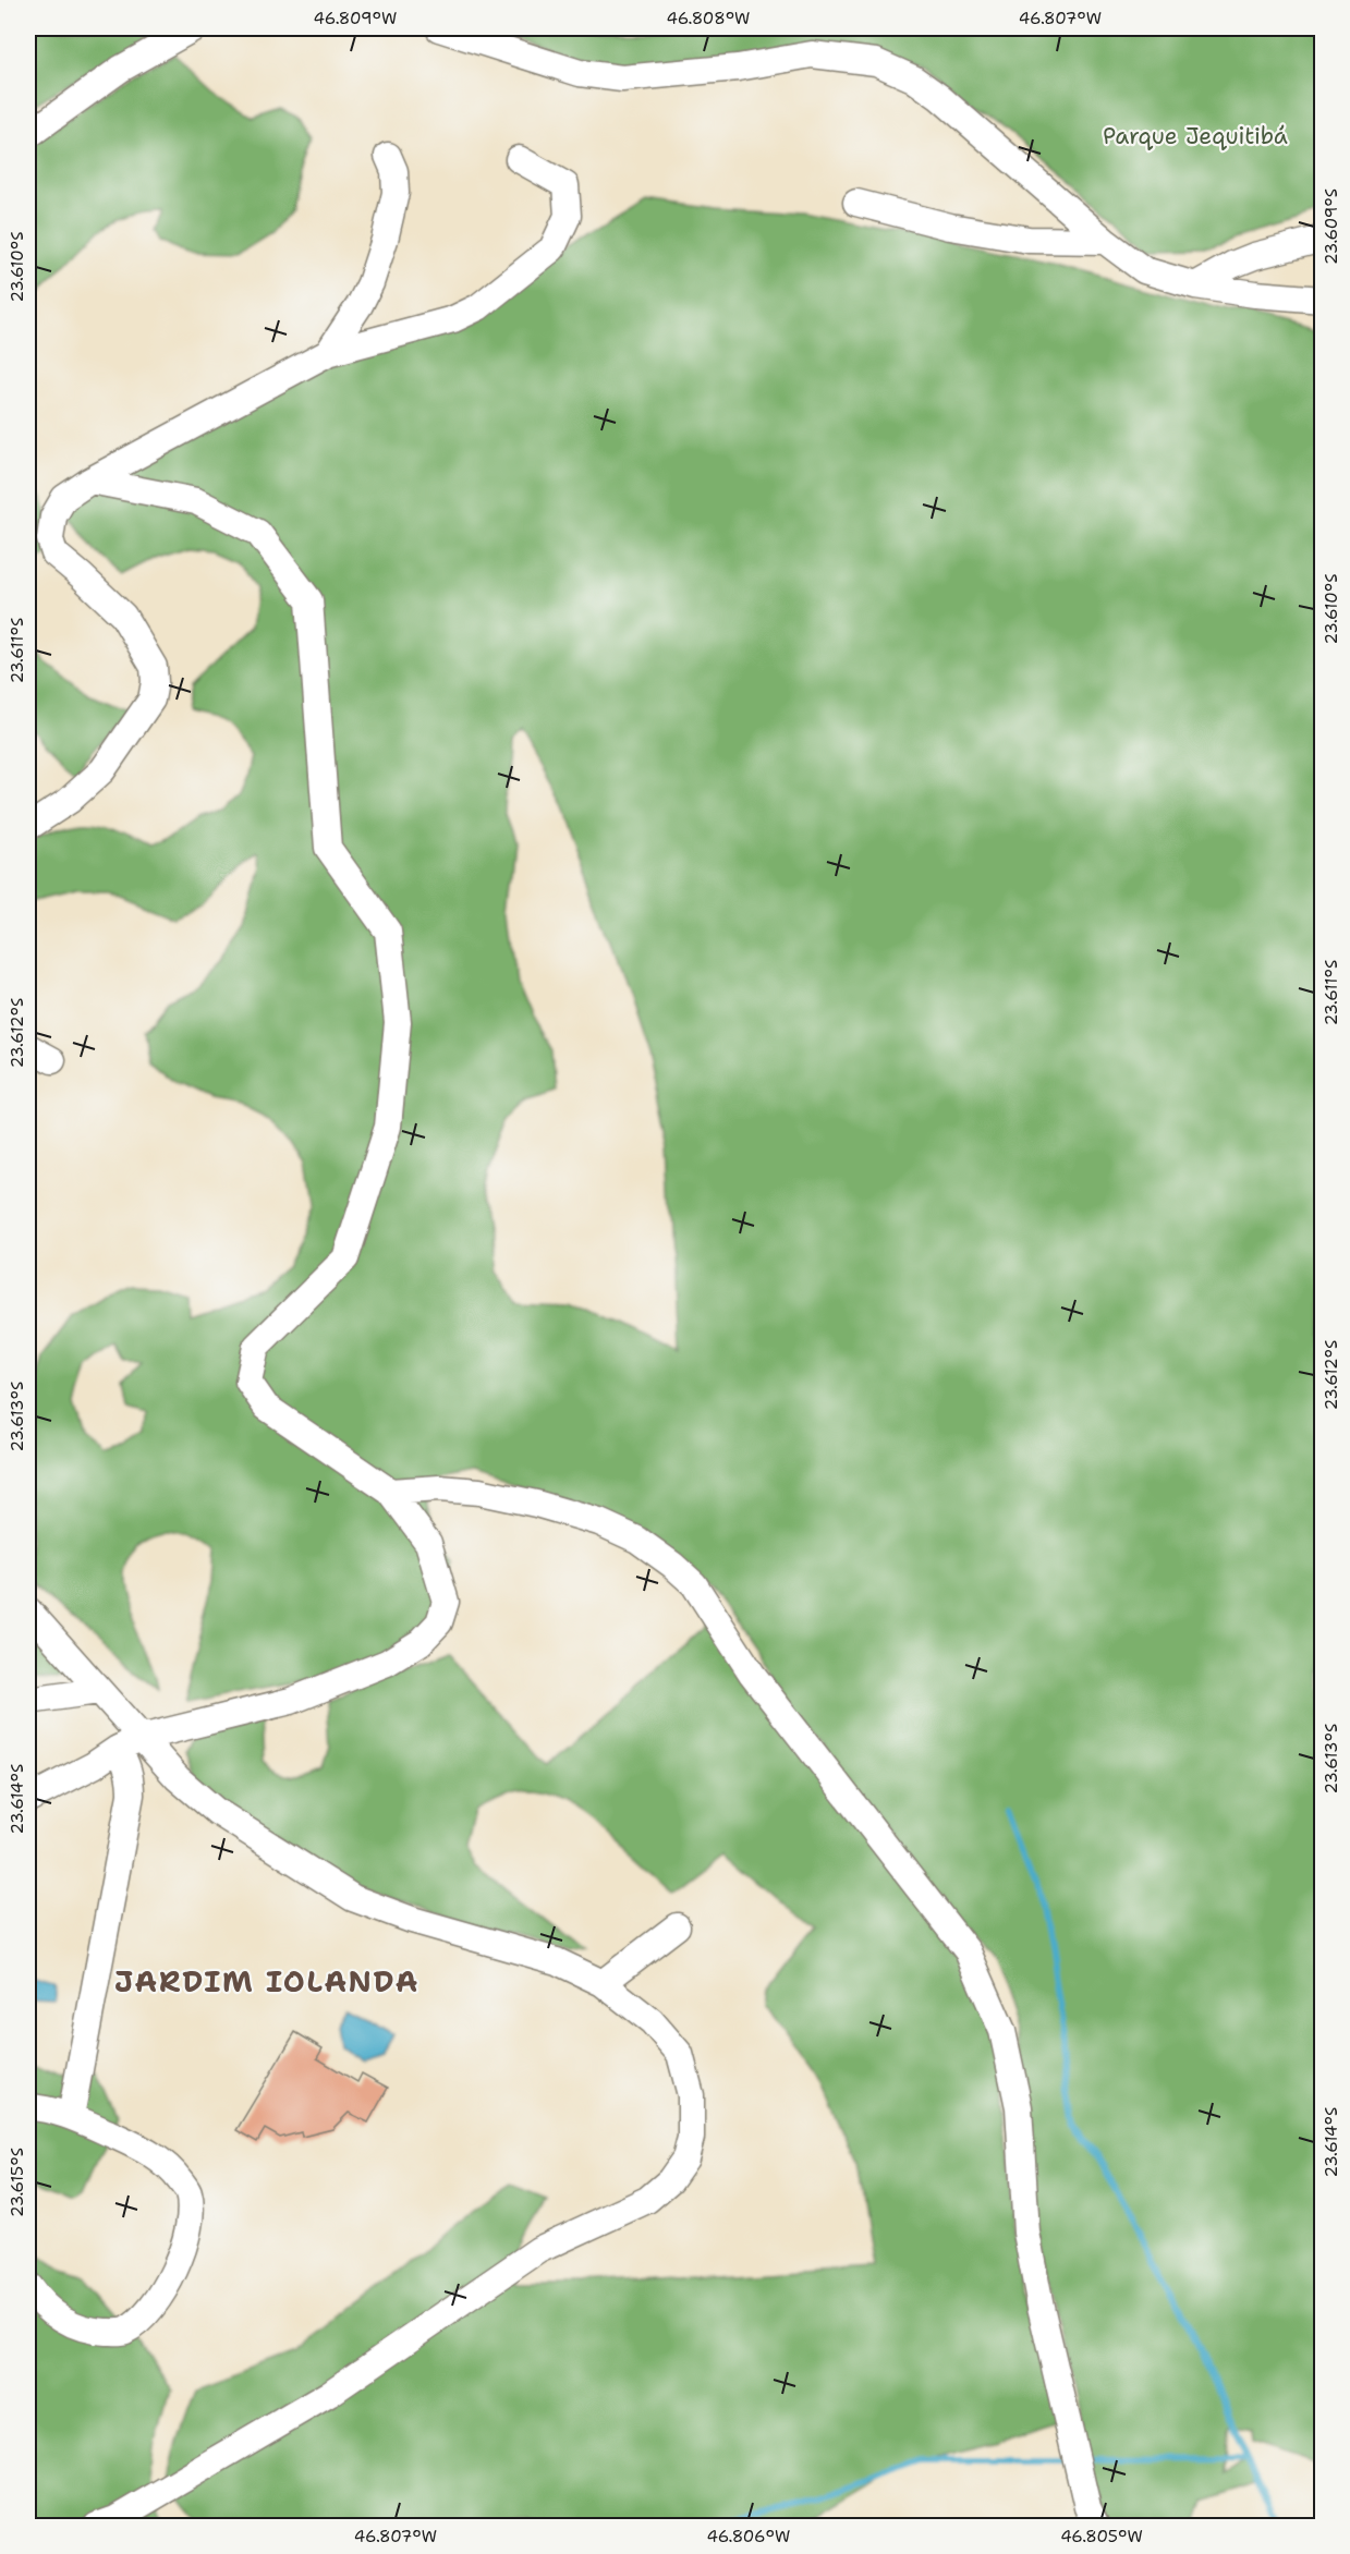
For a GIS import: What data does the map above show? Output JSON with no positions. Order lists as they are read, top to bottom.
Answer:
{
  "districts": ["JARDIM IOLANDA"],
  "parks": ["Parque Jequitibá"],
  "coordinates": [
    "46.809°W",
    "46.808°W",
    "46.807°W",
    "23.609°S",
    "23.610°S",
    "23.611°S",
    "23.612°S",
    "23.613°S",
    "23.614°S",
    "23.615°S",
    "46.806°W",
    "46.805°W"
  ]
}
